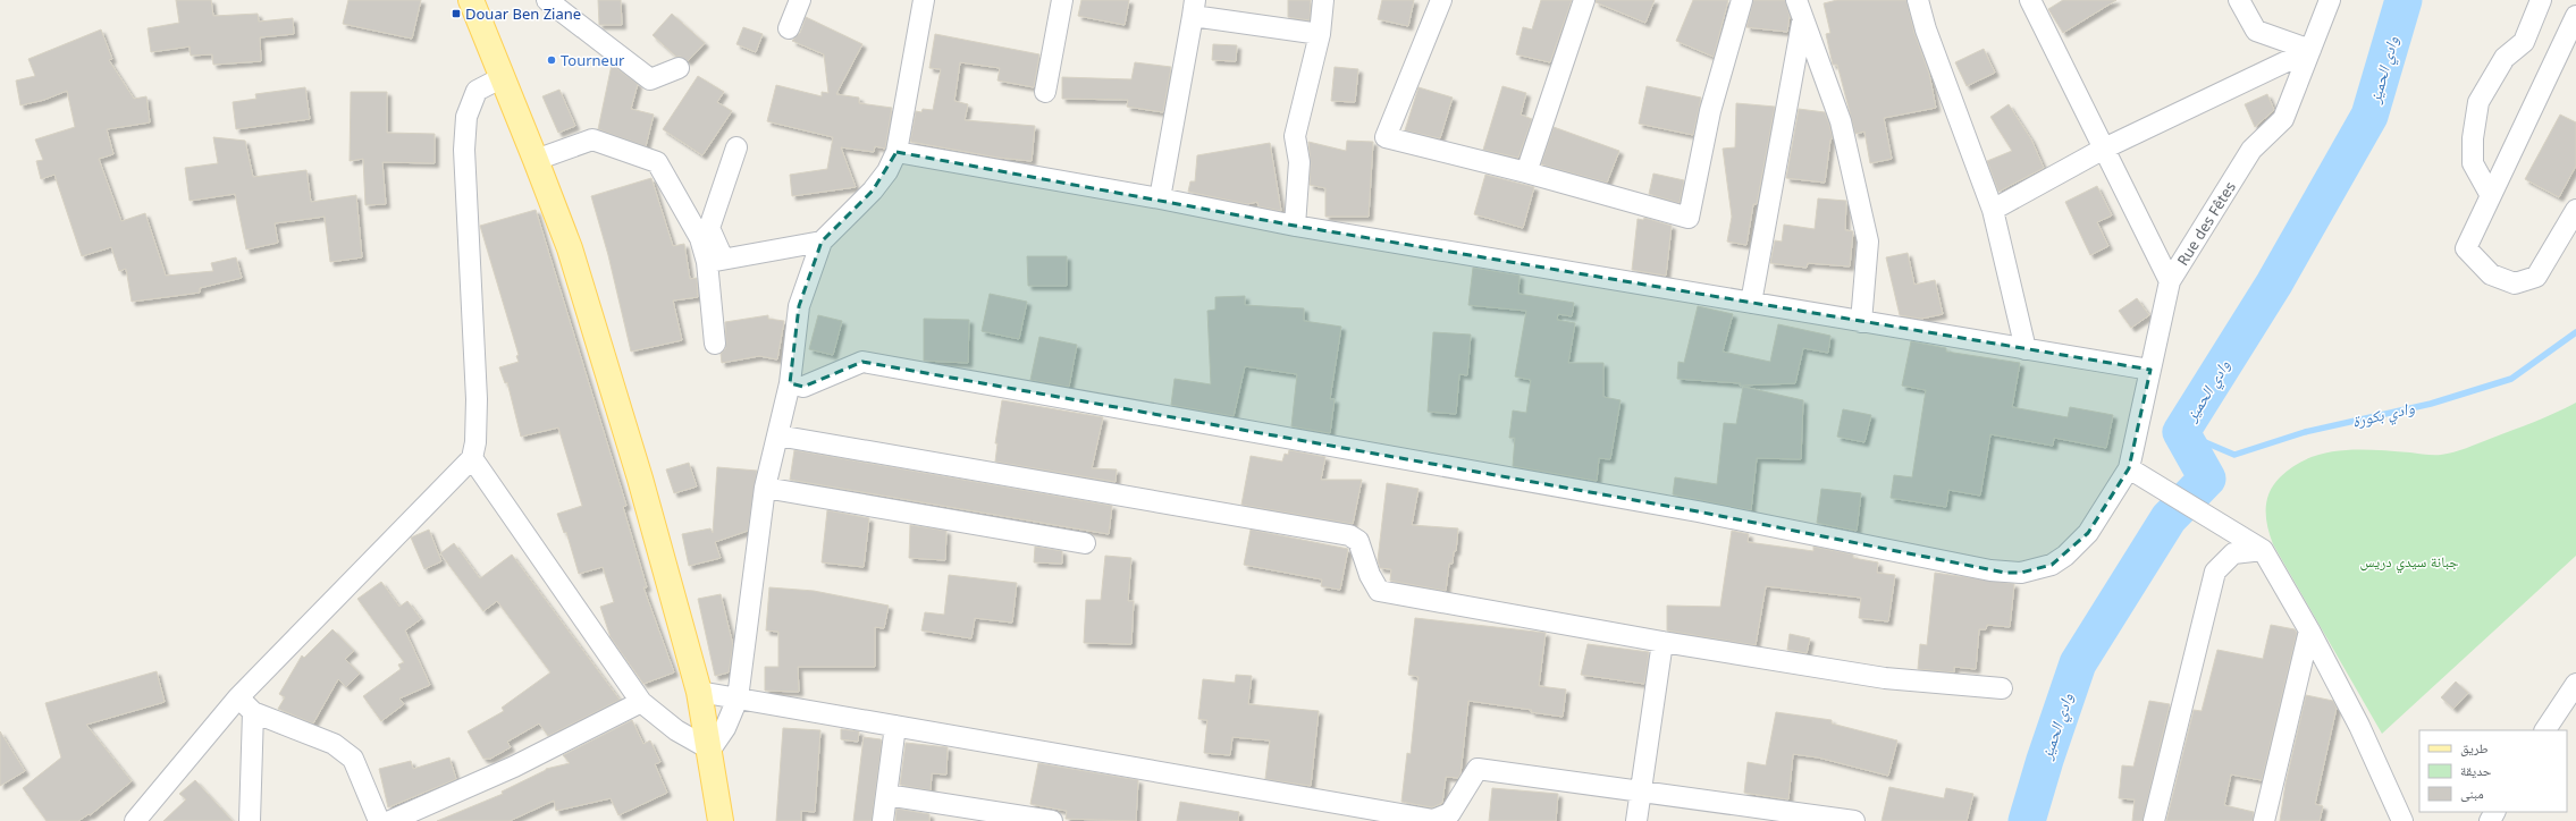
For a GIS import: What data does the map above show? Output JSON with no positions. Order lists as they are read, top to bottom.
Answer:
{
  "streets": {
    "street": ["Rue des Fêtes"]
  },
  "water": ["وادي الحميز", "وادي بكورة"],
  "parks": ["جبانة سيدي دريس"],
  "places": {
    "transit": ["Douar Ben Ziane"],
    "other": ["Tourneur"]
  },
  "legend": ["طريق", "حديقة", "مبنى"]
}
